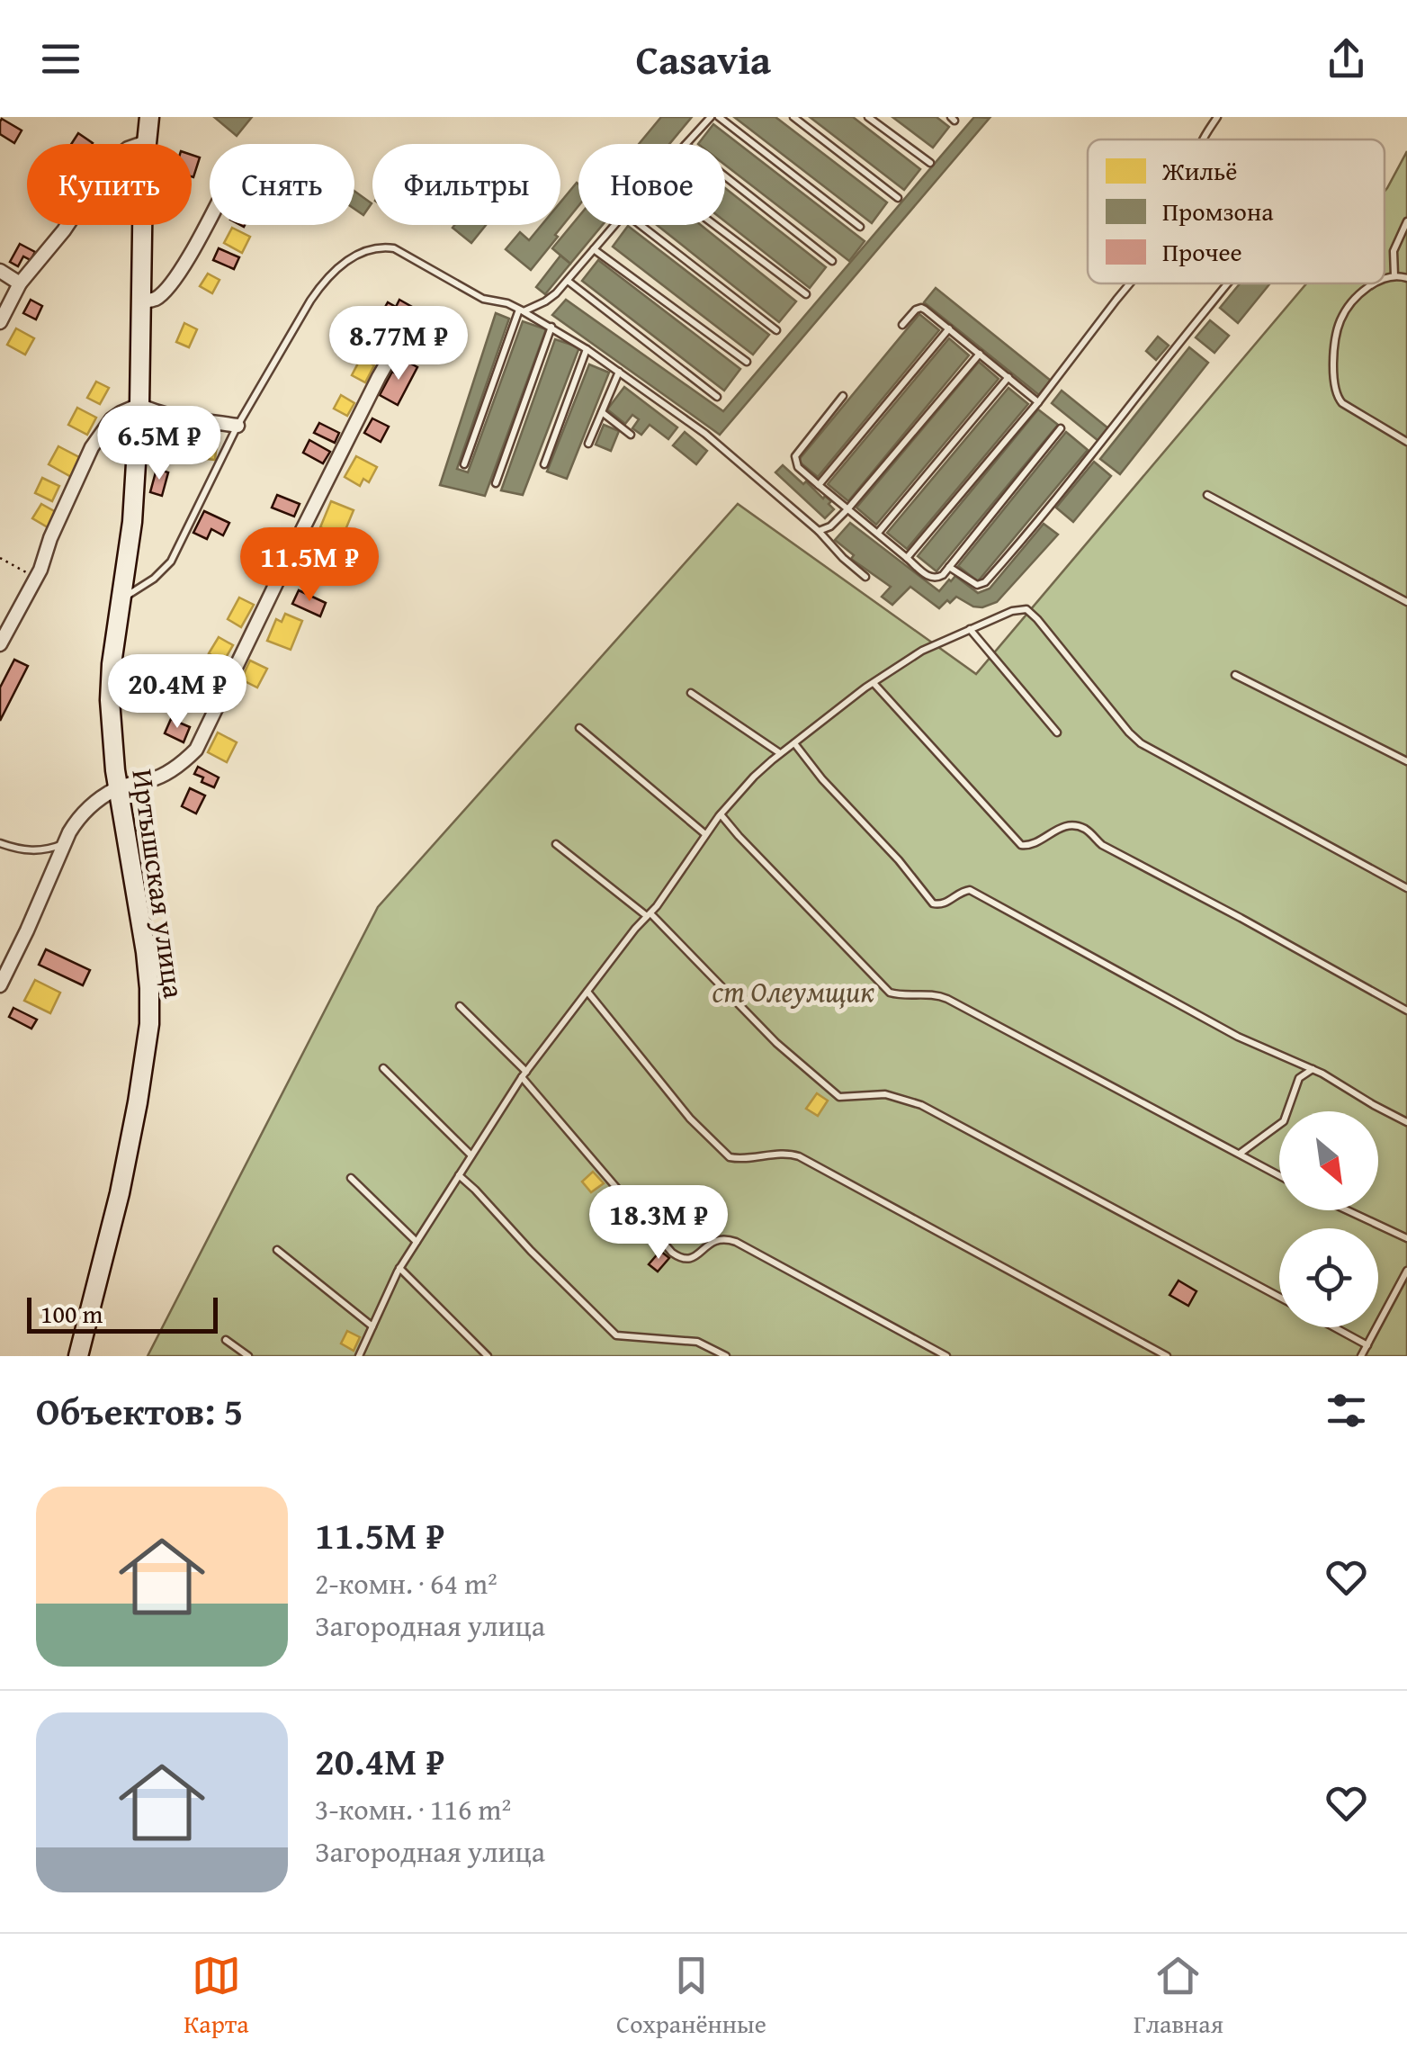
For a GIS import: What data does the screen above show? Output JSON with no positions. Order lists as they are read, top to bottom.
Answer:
{
  "streets": {
    "main road": ["Иртышская улица"]
  },
  "parks": ["ст Олеумщик"],
  "legend": ["Жильё", "Промзона", "Прочее"],
  "scale_bar": "100 m",
  "north": "bottom right",
  "page": {
    "header": "Casavia",
    "chip": [
      "Купить",
      "Снять",
      "Фильтры",
      "Новое"
    ],
    "price": [
      "8.77M ₽",
      "6.5M ₽",
      "11.5M ₽",
      "20.4M ₽",
      "18.3M ₽"
    ],
    "scale": "100 m",
    "heading": "Объектов: 5",
    "list": [
      {
        "name": "11.5M ₽",
        "note": "2-комн. · 64 m² · Загородная улица"
      },
      {
        "name": "20.4M ₽",
        "note": "3-комн. · 116 m² · Загородная улица"
      }
    ],
    "tabs": ["Карта", "Сохранённые", "Главная"]
  }
}
